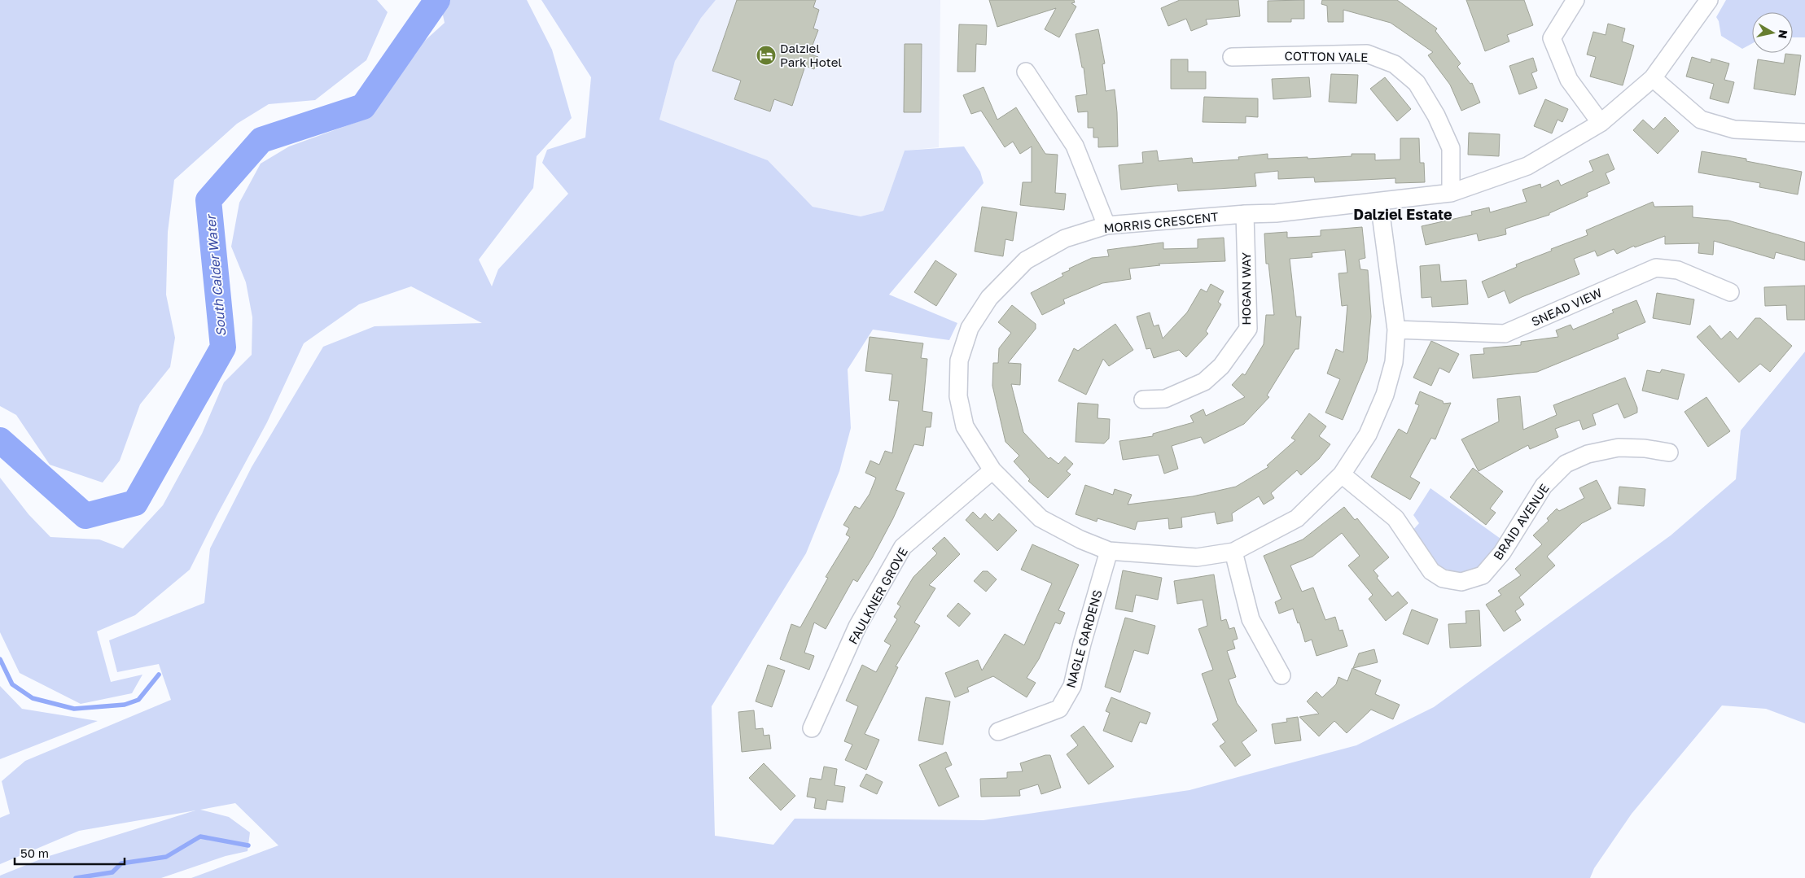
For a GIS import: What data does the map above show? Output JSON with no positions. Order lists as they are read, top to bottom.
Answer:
{
  "streets": {
    "street": [
      "COTTON VALE",
      "MORRIS CRESCENT",
      "HOGAN WAY",
      "SNEAD VIEW",
      "BRAID AVENUE",
      "FAULKNER GROVE",
      "NAGLE GARDENS"
    ]
  },
  "crossings": [
    ["COTTON VALE", "MORRIS CRESCENT"],
    ["MORRIS CRESCENT", "HOGAN WAY"],
    ["MORRIS CRESCENT", "SNEAD VIEW"],
    ["MORRIS CRESCENT", "BRAID AVENUE"],
    ["MORRIS CRESCENT", "FAULKNER GROVE"],
    ["MORRIS CRESCENT", "NAGLE GARDENS"]
  ],
  "districts": ["Dalziel Estate"],
  "water": ["South Calder Water"],
  "places": {
    "hotel": ["Dalziel Park Hotel"]
  },
  "scale_bar": "50 m",
  "north": "right"
}
